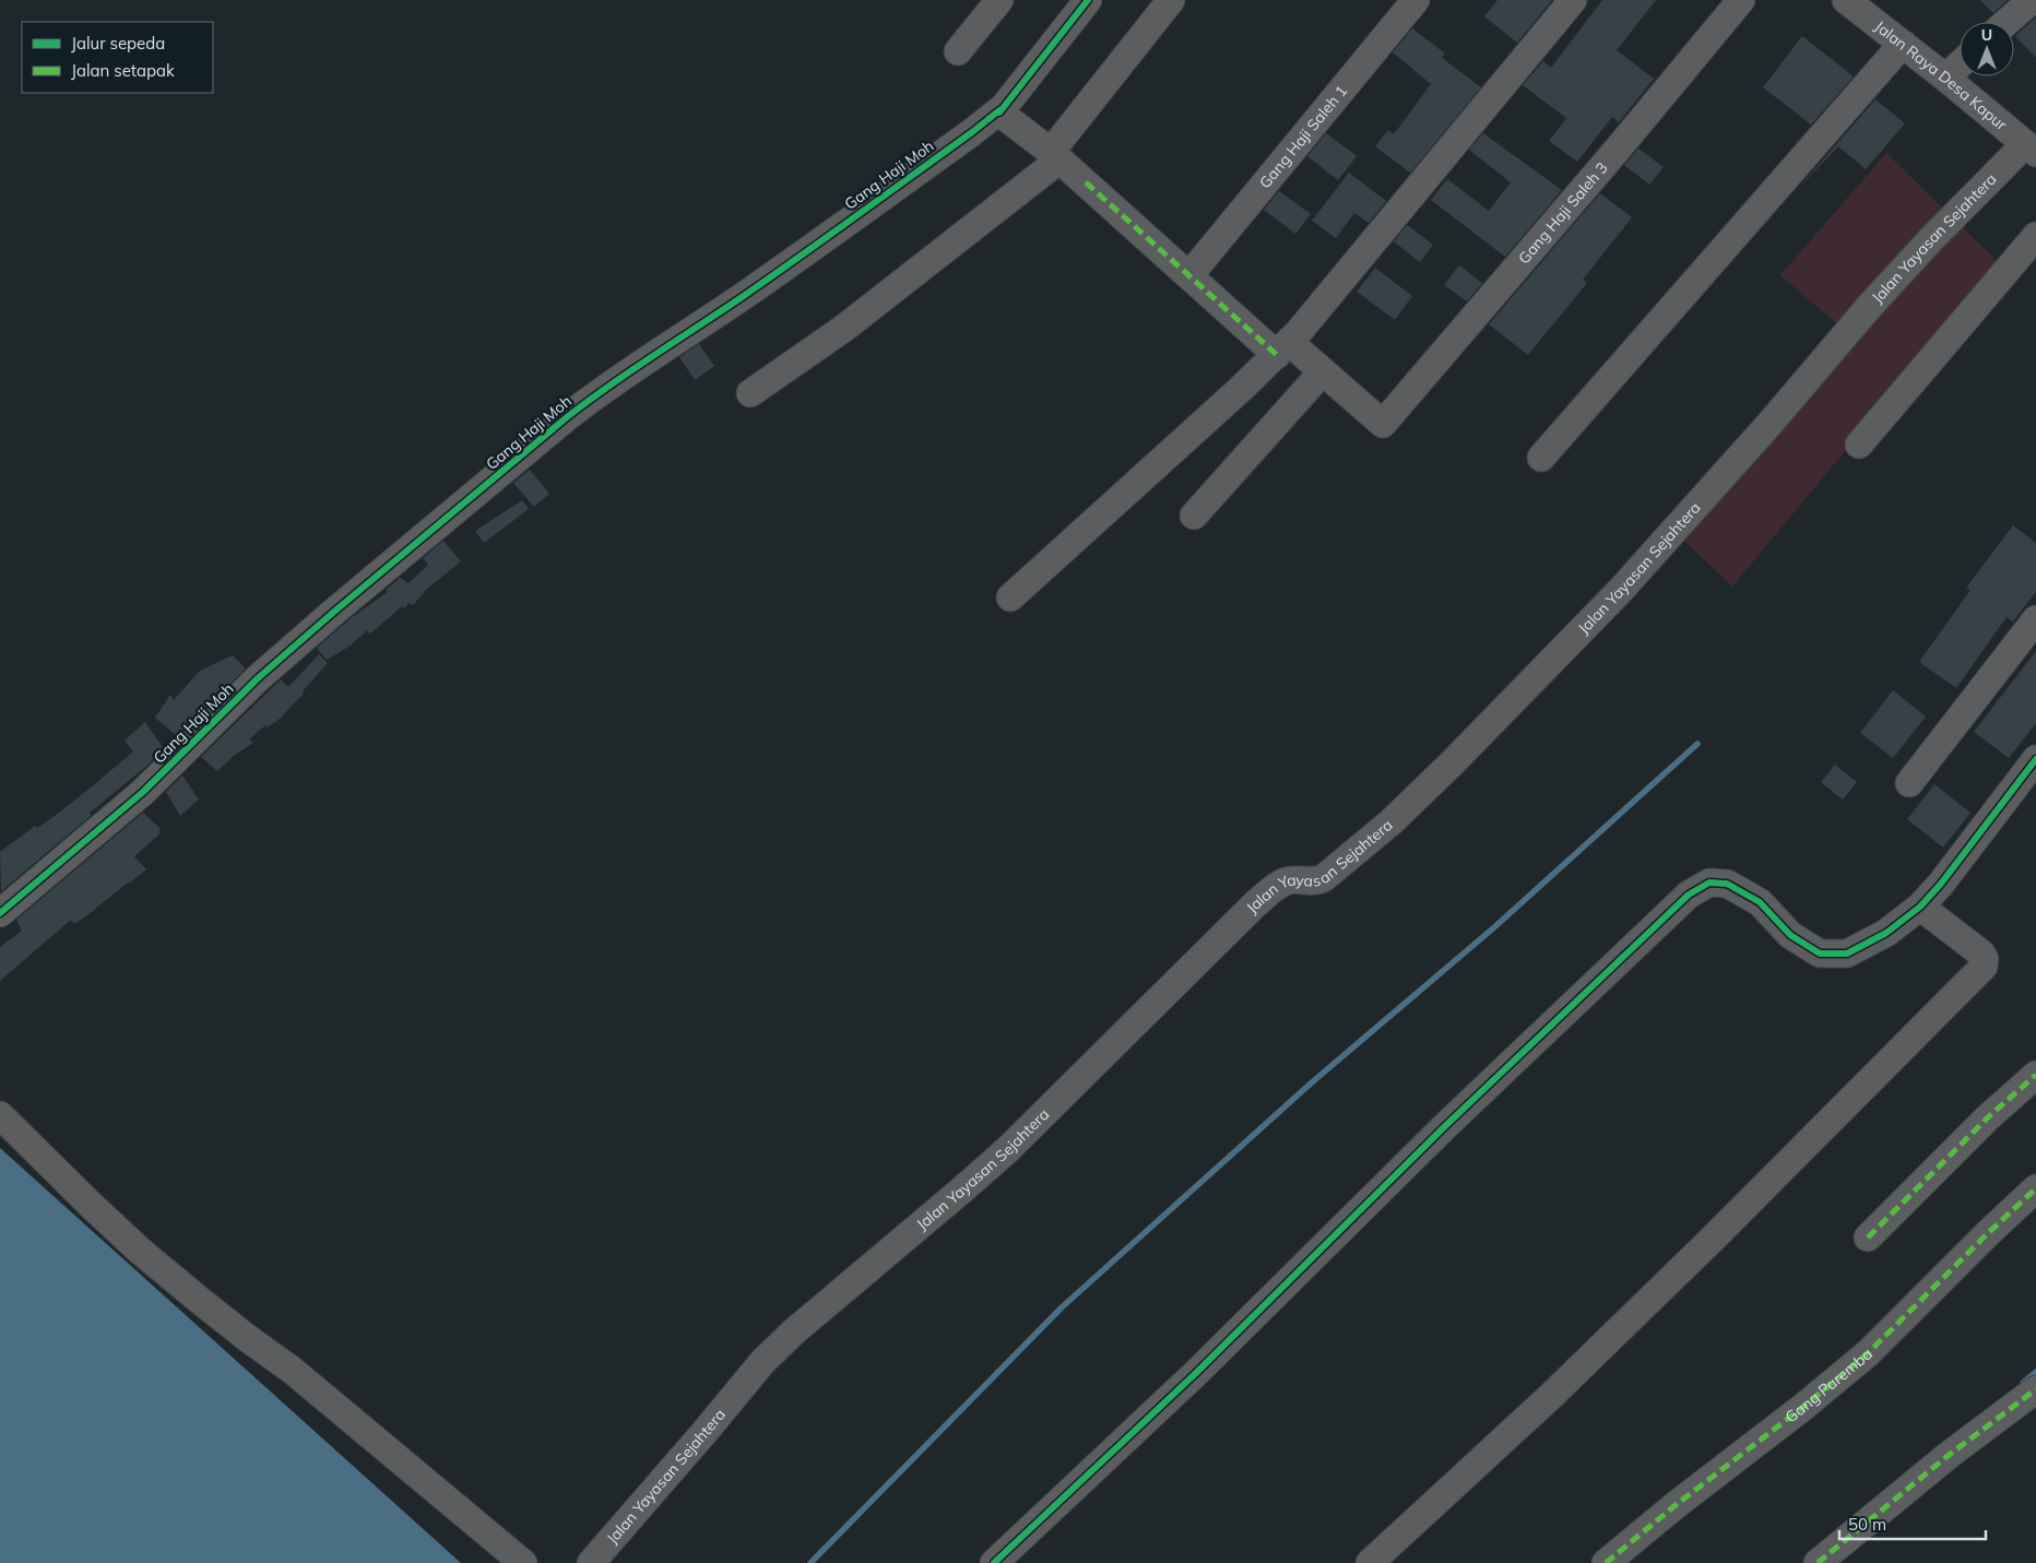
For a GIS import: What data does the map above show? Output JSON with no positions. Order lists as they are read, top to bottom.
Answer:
{
  "streets": {
    "street": [
      "Jalan Raya Desa Kapur",
      "Gang Haji Saleh 1",
      "Gang Haji Moh",
      "Gang Haji Saleh 3",
      "Jalan Yayasan Sejahtera",
      "Gang Paremba"
    ]
  },
  "crossings": [
    ["Jalan Raya Desa Kapur", "Jalan Yayasan Sejahtera"]
  ],
  "legend": ["Jalur sepeda", "Jalan setapak"],
  "scale_bar": "50 m",
  "north": "top"
}
